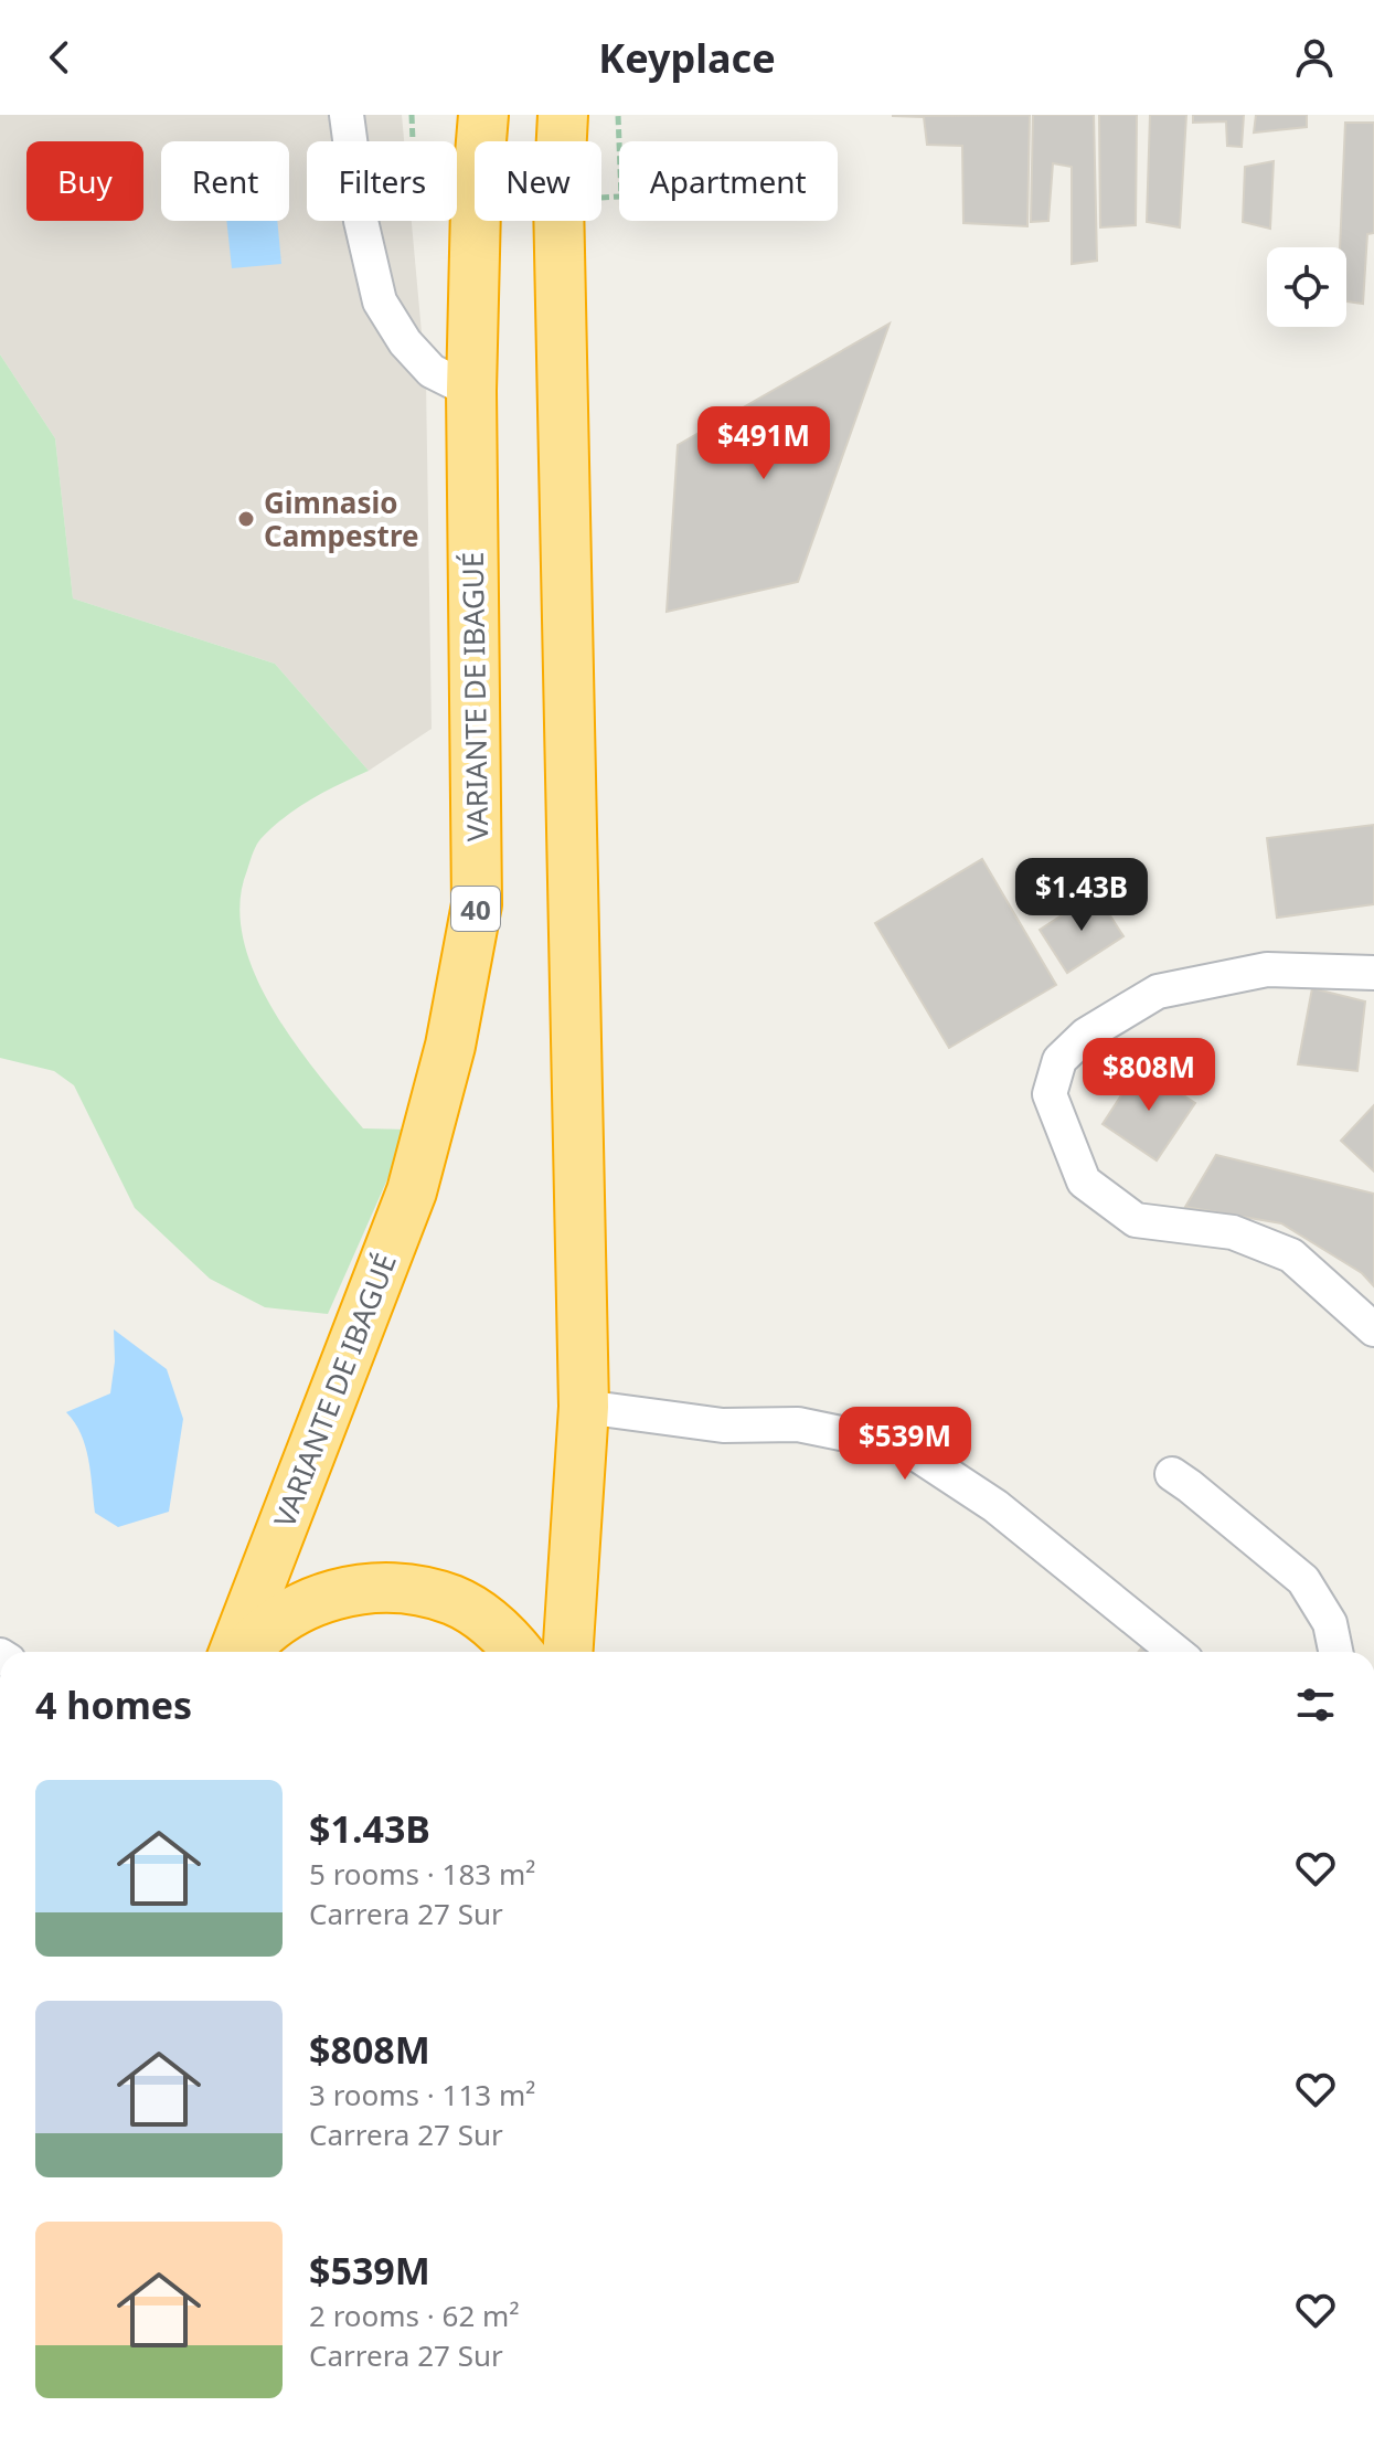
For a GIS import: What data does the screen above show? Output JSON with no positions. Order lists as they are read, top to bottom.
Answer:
{
  "streets": {
    "highway": ["VARIANTE DE IBAGUÉ", "40"]
  },
  "places": ["Gimnasio Campestre"],
  "page": {
    "header": "Keyplace",
    "chip": [
      "Buy",
      "Rent",
      "Filters",
      "New",
      "Apartment"
    ],
    "price": [
      "$491M",
      "$1.43B",
      "$808M",
      "$539M"
    ],
    "heading": "4 homes",
    "list": [
      {
        "name": "$1.43B",
        "note": "5 rooms · 183 m² · Carrera 27 Sur"
      },
      {
        "name": "$808M",
        "note": "3 rooms · 113 m² · Carrera 27 Sur"
      },
      {
        "name": "$539M",
        "note": "2 rooms · 62 m² · Carrera 27 Sur"
      }
    ]
  }
}
